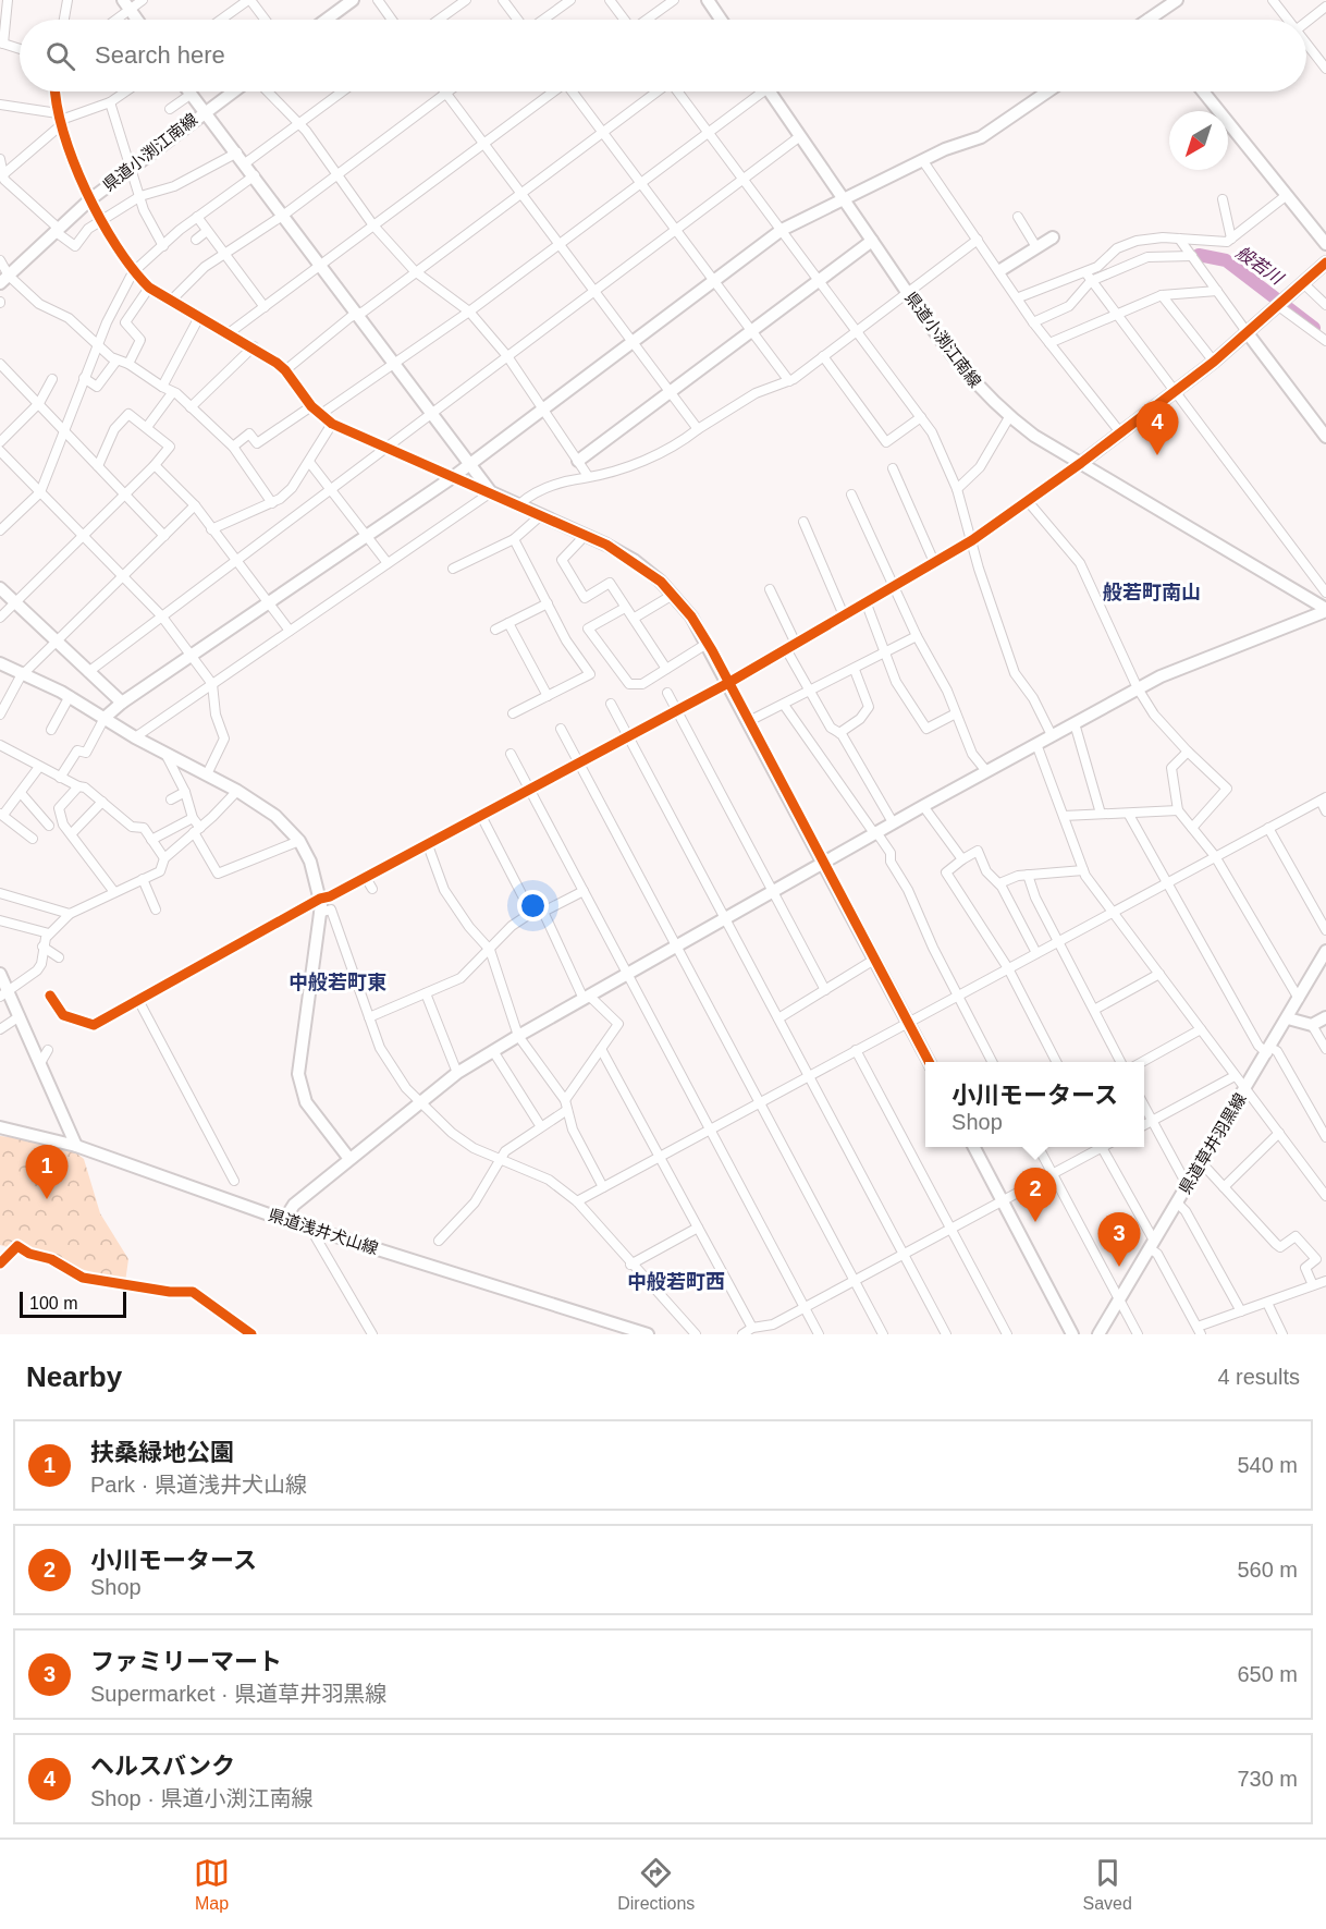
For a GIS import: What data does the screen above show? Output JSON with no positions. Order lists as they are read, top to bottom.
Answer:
{
  "streets": {
    "street": ["県道小渕江南線", "県道草井羽黒線", "県道浅井犬山線"]
  },
  "districts": ["般若町南山", "中般若町東", "中般若町西"],
  "water": ["般若川"],
  "scale_bar": "100 m",
  "north": "bottom left",
  "page": {
    "search": "Search here",
    "pins": [
      "4",
      "1",
      "2",
      "3"
    ],
    "popup": ["小川モータース", "Shop"],
    "scale": "100 m",
    "heading": ["Nearby", "4 results"],
    "list": [
      {
        "mark": "1",
        "name": "扶桑緑地公園",
        "note": "Park · 県道浅井犬山線",
        "value": "540 m"
      },
      {
        "mark": "2",
        "name": "小川モータース",
        "note": "Shop",
        "value": "560 m"
      },
      {
        "mark": "3",
        "name": "ファミリーマート",
        "note": "Supermarket · 県道草井羽黒線",
        "value": "650 m"
      },
      {
        "mark": "4",
        "name": "ヘルスバンク",
        "note": "Shop · 県道小渕江南線",
        "value": "730 m"
      }
    ],
    "nav": ["Map", "Directions", "Saved"]
  }
}
